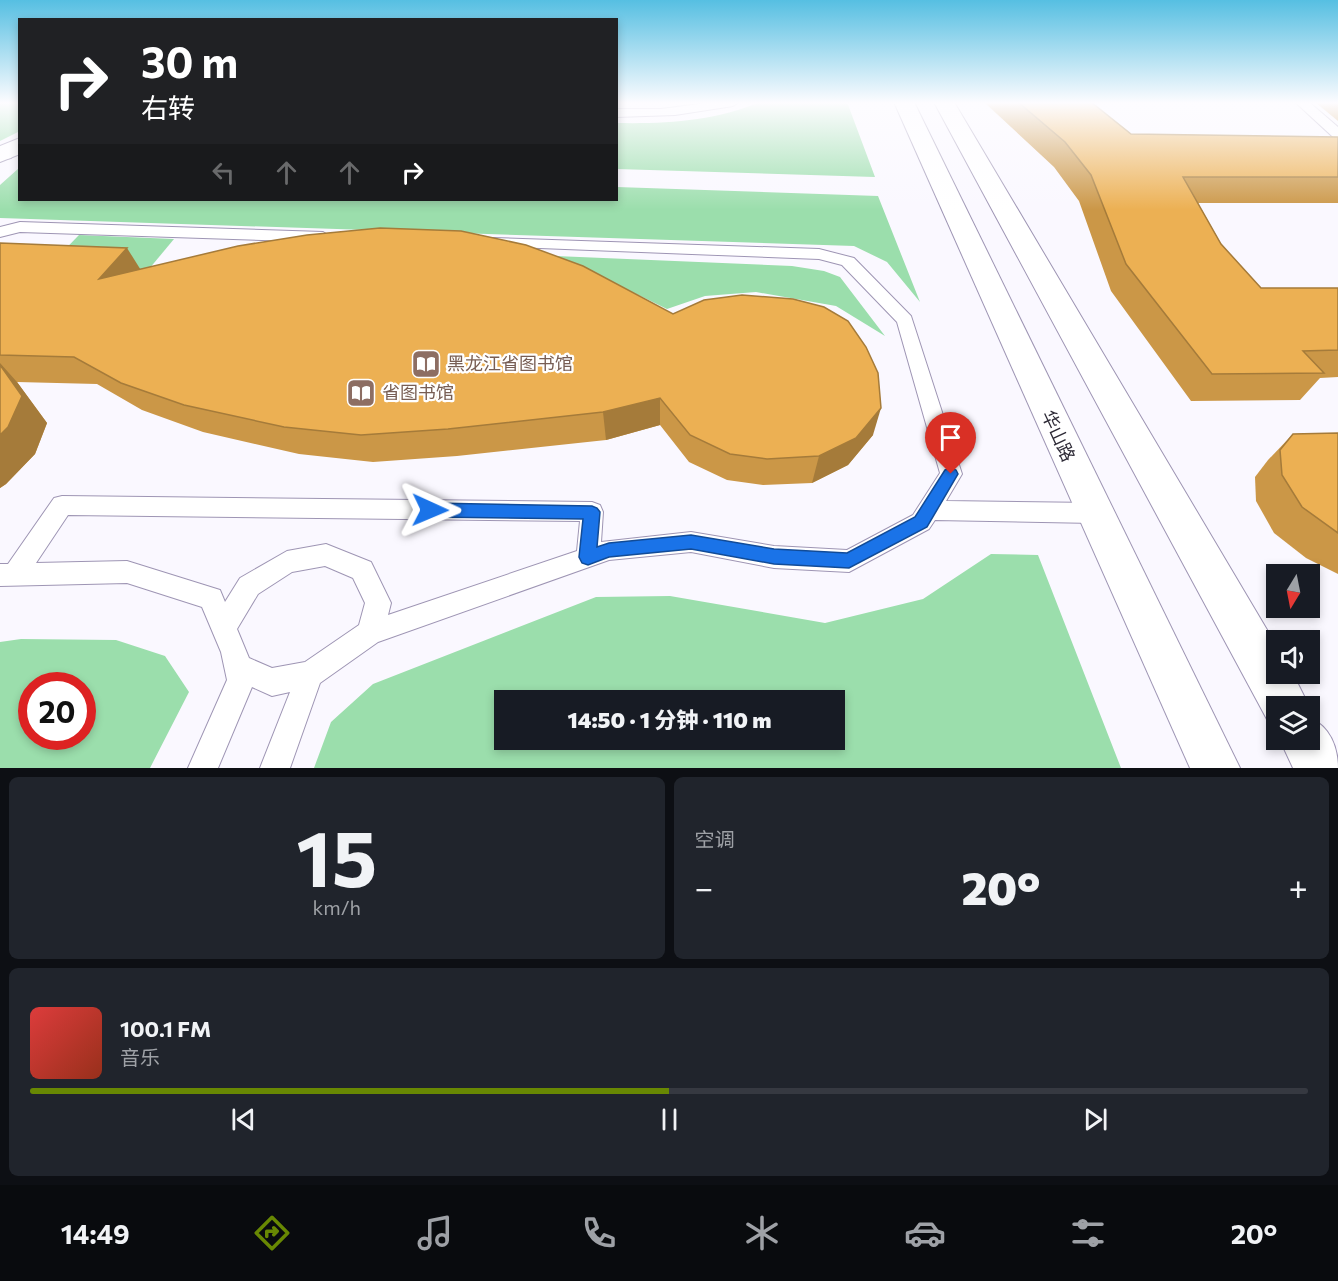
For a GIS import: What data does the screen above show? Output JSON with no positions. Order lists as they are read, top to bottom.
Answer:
{
  "streets": {
    "main road": ["华山路"]
  },
  "places": {
    "library": ["黑龙江省图书馆", "省图书馆"]
  },
  "north": "bottom",
  "page": {
    "turn": ["30 m", "右转"],
    "limit": "20",
    "trip": "14:50 · 1 分钟 · 110 m",
    "tile": [
      ["15", "km/h"],
      "空调"
    ],
    "heat": ["−", "20°", "+"],
    "song": ["100.1 FM", "音乐"],
    "tabs": ["14:49", "20°"]
  }
}
